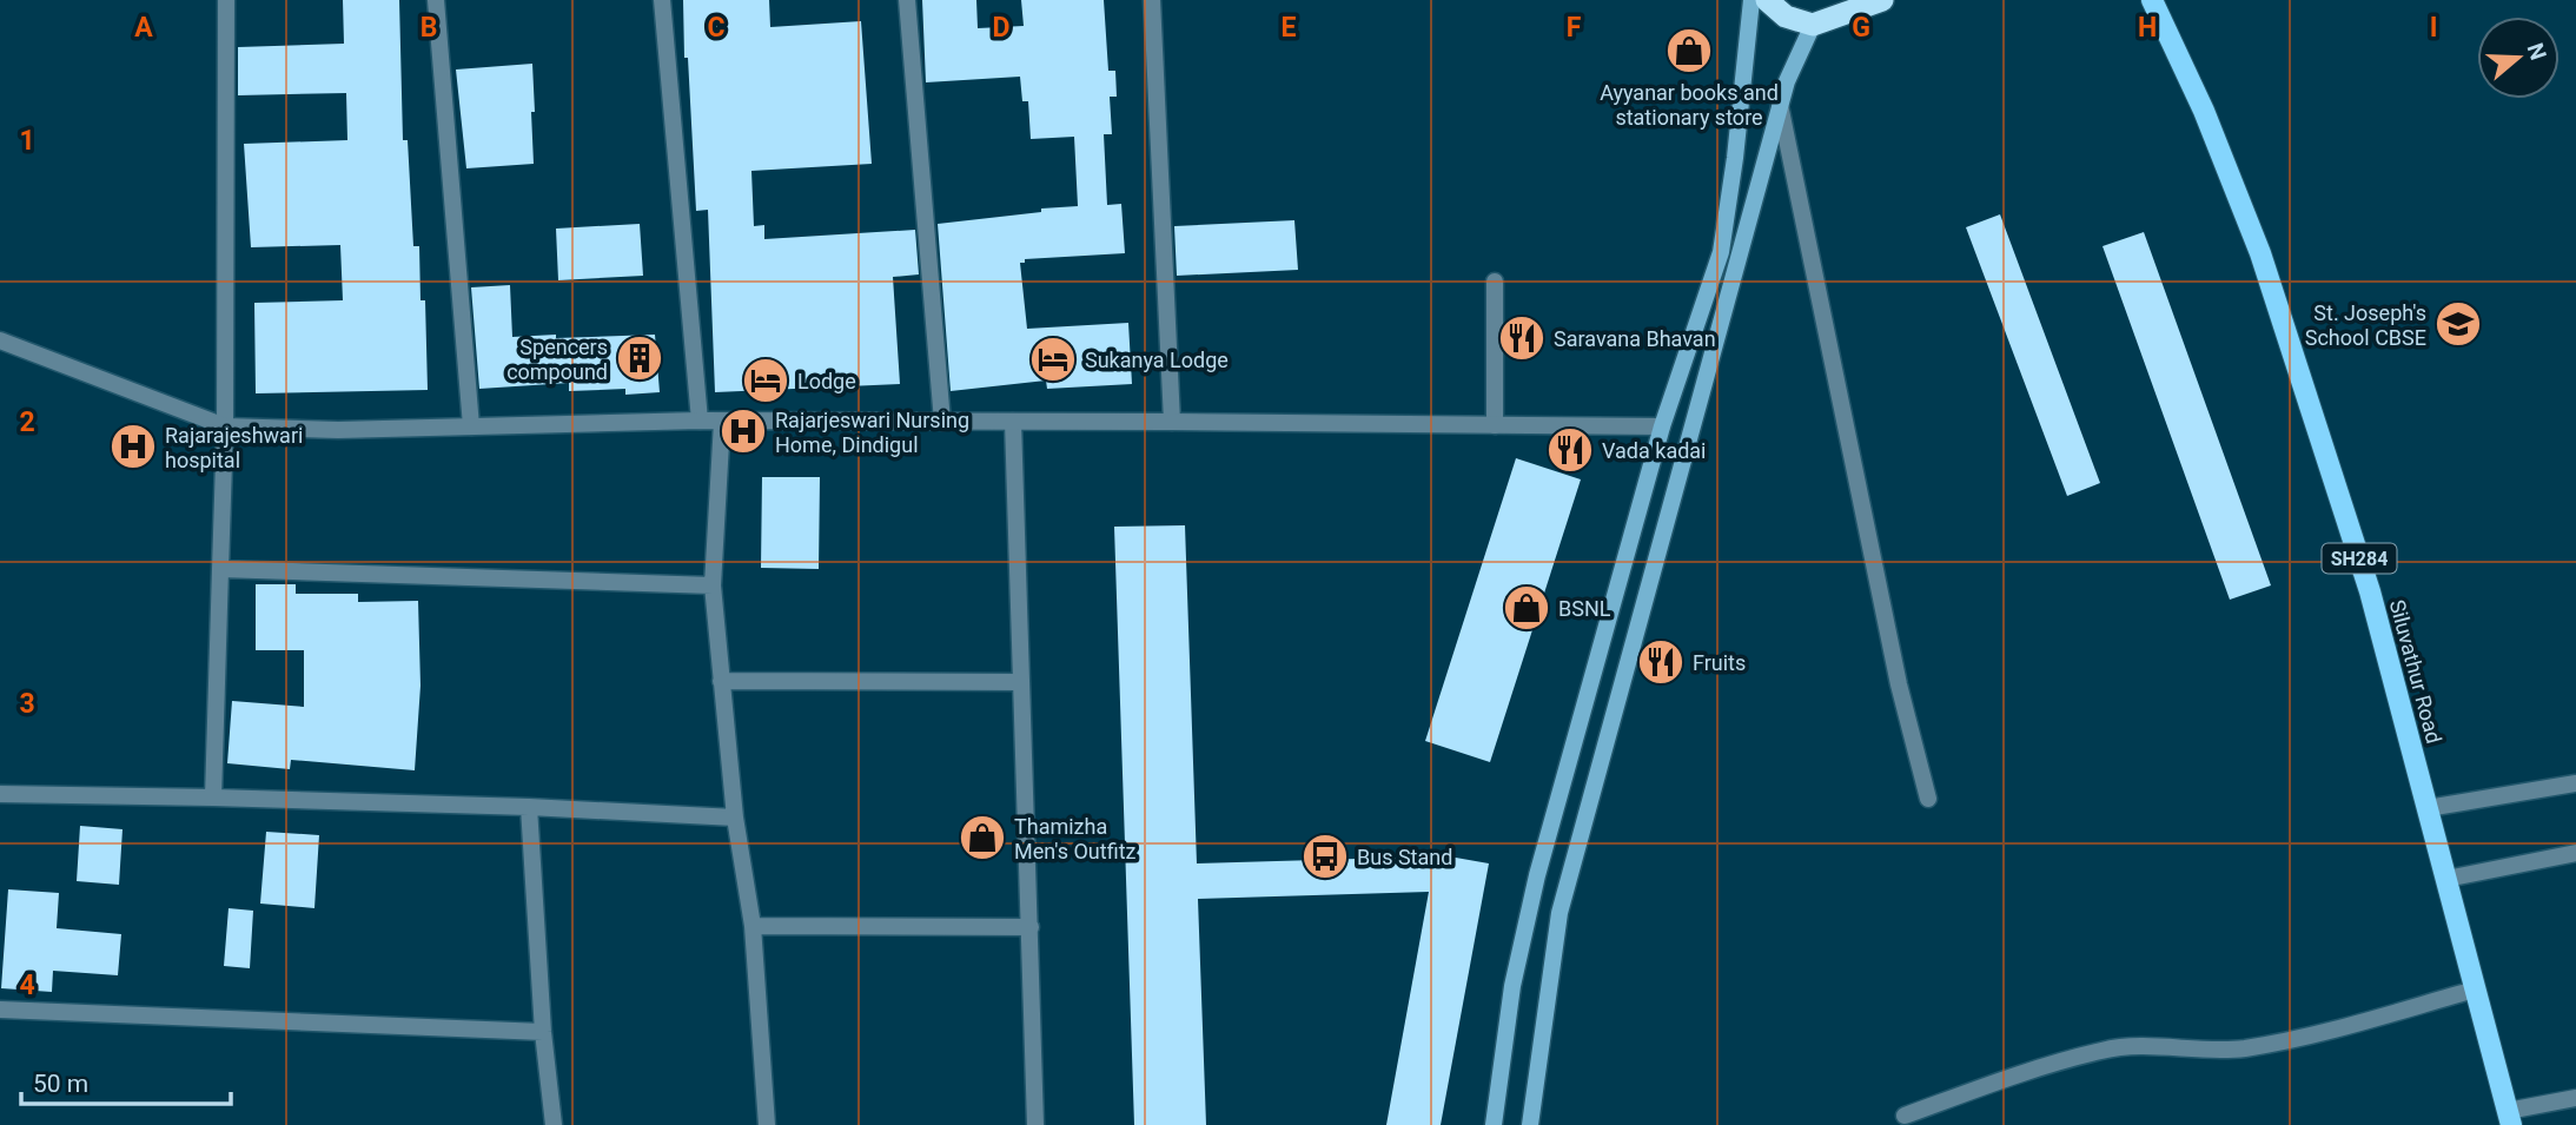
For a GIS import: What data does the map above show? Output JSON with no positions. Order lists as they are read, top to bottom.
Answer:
{
  "streets": {
    "main road": ["SH284", "Siluvathur Road"]
  },
  "places": {
    "shop": ["Ayyanar books and stationary store", "BSNL", "Thamizha Men's Outfitz"],
    "school or university": ["St. Joseph's School CBSE"],
    "restaurant": ["Saravana Bhavan", "Vada kadai", "Fruits"],
    "building": ["Spencers compound"],
    "hotel": ["Sukanya Lodge", "Lodge"],
    "hospital": ["Rajarjeswari Nursing Home, Dindigul", "Rajarajeshwari hospital"],
    "bus stop": ["Bus Stand"]
  },
  "scale_bar": "50 m",
  "north": "right",
  "grid": {
    "columns": [
      "A",
      "B",
      "C",
      "D",
      "E",
      "F",
      "G",
      "H",
      "I"
    ],
    "rows": [
      "1",
      "2",
      "3",
      "4"
    ]
  }
}
